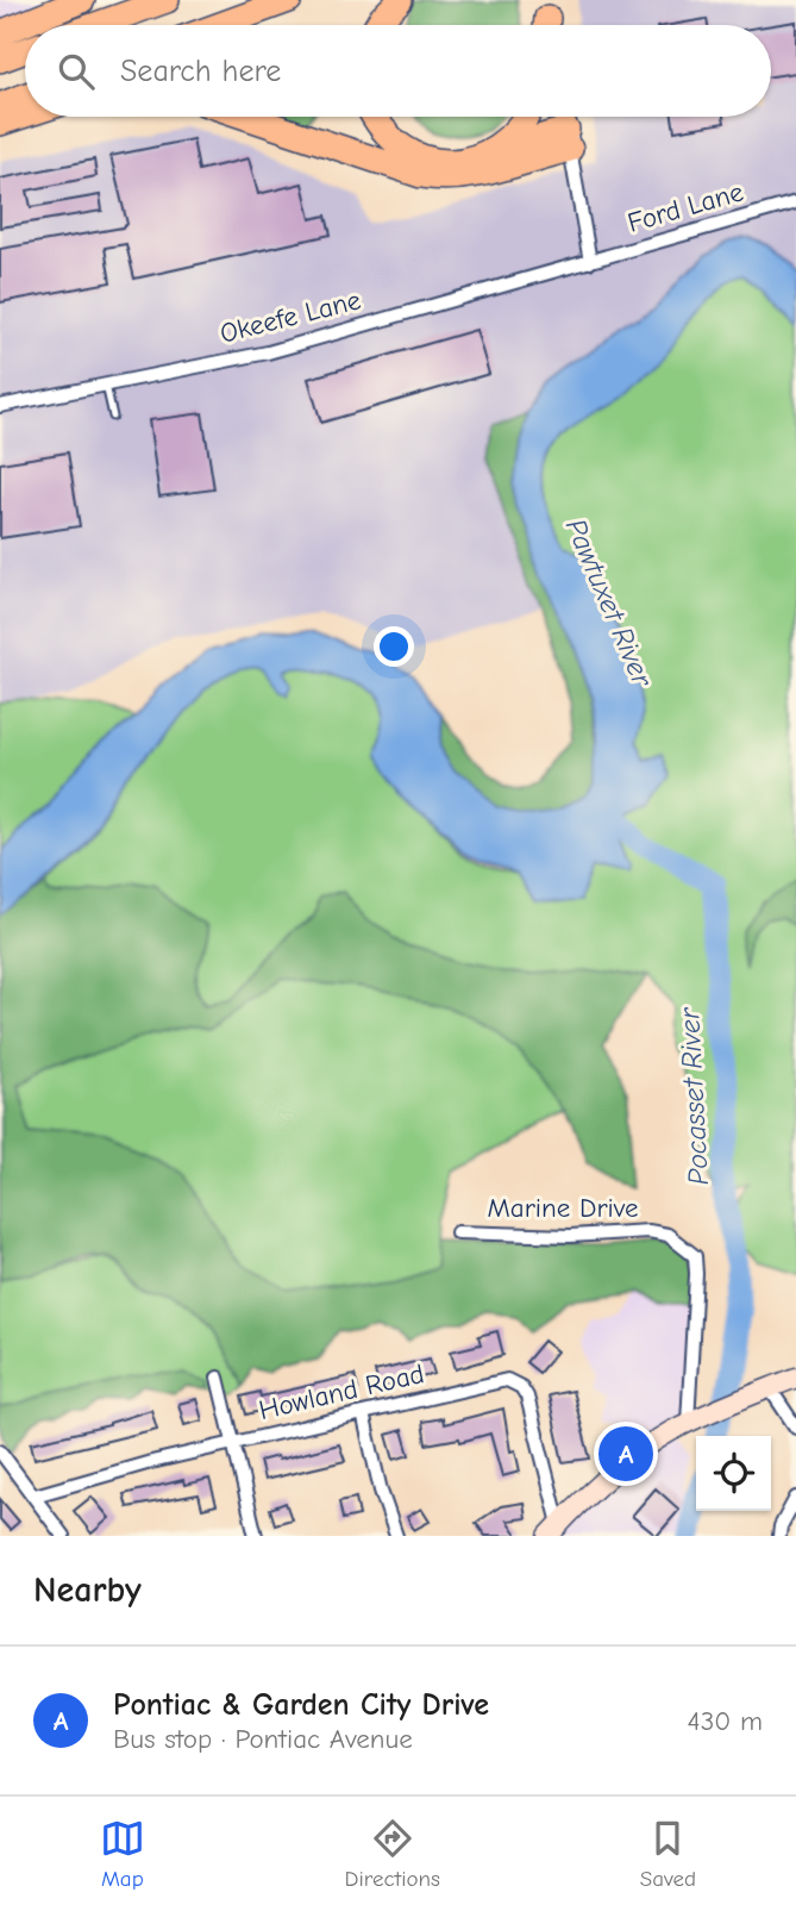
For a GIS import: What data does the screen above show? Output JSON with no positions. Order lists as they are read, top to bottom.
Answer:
{
  "streets": {
    "street": [
      "Ford Lane",
      "Okeefe Lane",
      "Marine Drive",
      "Howland Road"
    ]
  },
  "crossings": [
    ["Ford Lane", "Okeefe Lane"]
  ],
  "water": ["Pawtuxet River", "Pocasset River"],
  "page": {
    "search": "Search here",
    "pins": "A",
    "heading": "Nearby",
    "list": [
      {
        "mark": "A",
        "name": "Pontiac & Garden City Drive",
        "note": "Bus stop · Pontiac Avenue",
        "value": "430 m"
      }
    ],
    "nav": ["Map", "Directions", "Saved"]
  }
}
